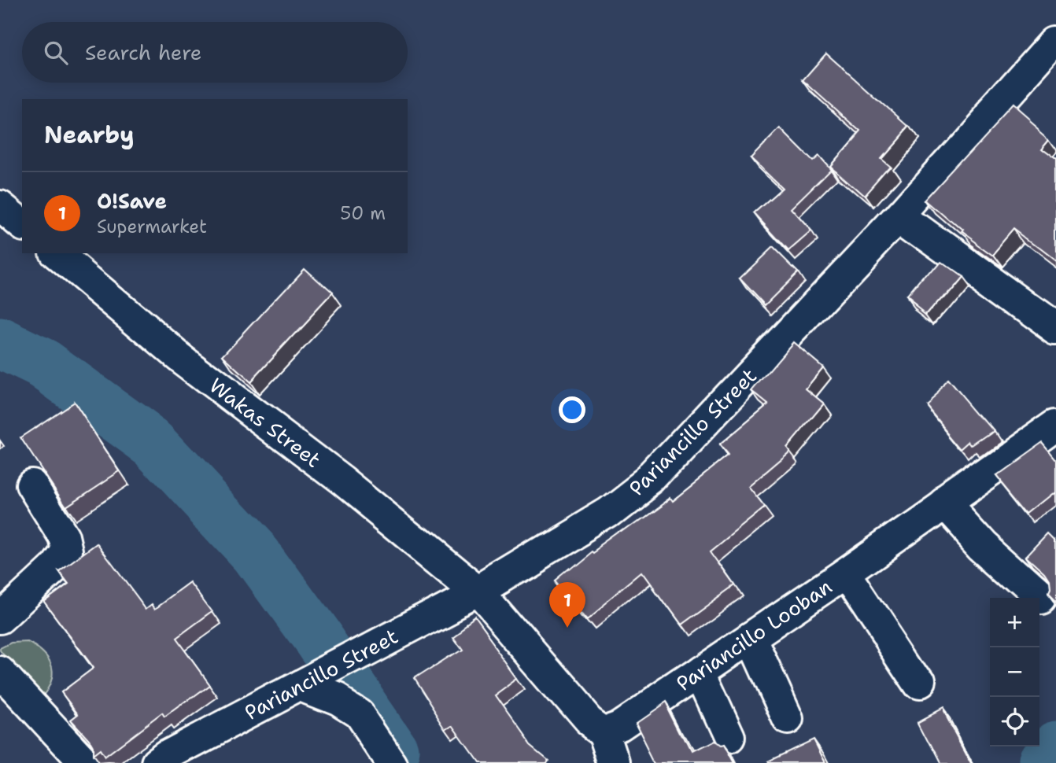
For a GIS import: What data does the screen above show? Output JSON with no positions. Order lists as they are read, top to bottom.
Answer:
{
  "streets": {
    "street": ["Wakas Street", "Pariancillo Street", "Pariancillo Looban"]
  },
  "crossings": [
    ["Wakas Street", "Pariancillo Street"]
  ],
  "page": {
    "search": "Search here",
    "heading": "Nearby",
    "list": [
      {
        "mark": "1",
        "name": "O!Save",
        "note": "Supermarket",
        "value": "50 m"
      }
    ],
    "pins": "1",
    "map_buttons": ["+", "−"]
  }
}
